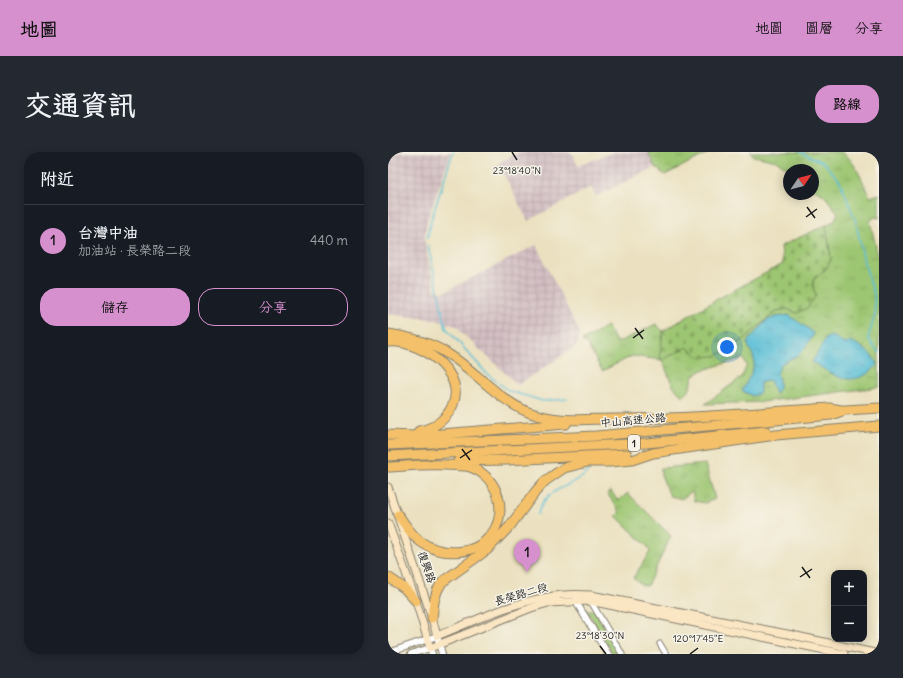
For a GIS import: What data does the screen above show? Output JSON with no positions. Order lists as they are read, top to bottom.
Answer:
{
  "streets": {
    "highway": ["中山高速公路", "1"],
    "main road": ["復興路", "長榮路二段"]
  },
  "crossings": [
    ["復興路", "長榮路二段"]
  ],
  "north": "top right",
  "page": {
    "header": "地圖",
    "nav": ["地圖", "圖層", "分享"],
    "buttons": [
      "路線",
      ["儲存", "分享"]
    ],
    "title": "交通資訊",
    "heading": "附近",
    "list": [
      {
        "mark": "1",
        "name": "台灣中油",
        "note": "加油站 · 長榮路二段",
        "value": "440 m"
      }
    ],
    "pins": "1",
    "map_buttons": ["+", "−"]
  },
  "coordinates": ["23°18'40\"N", "23°18'30\"N", "120°17'45\"E"]
}
